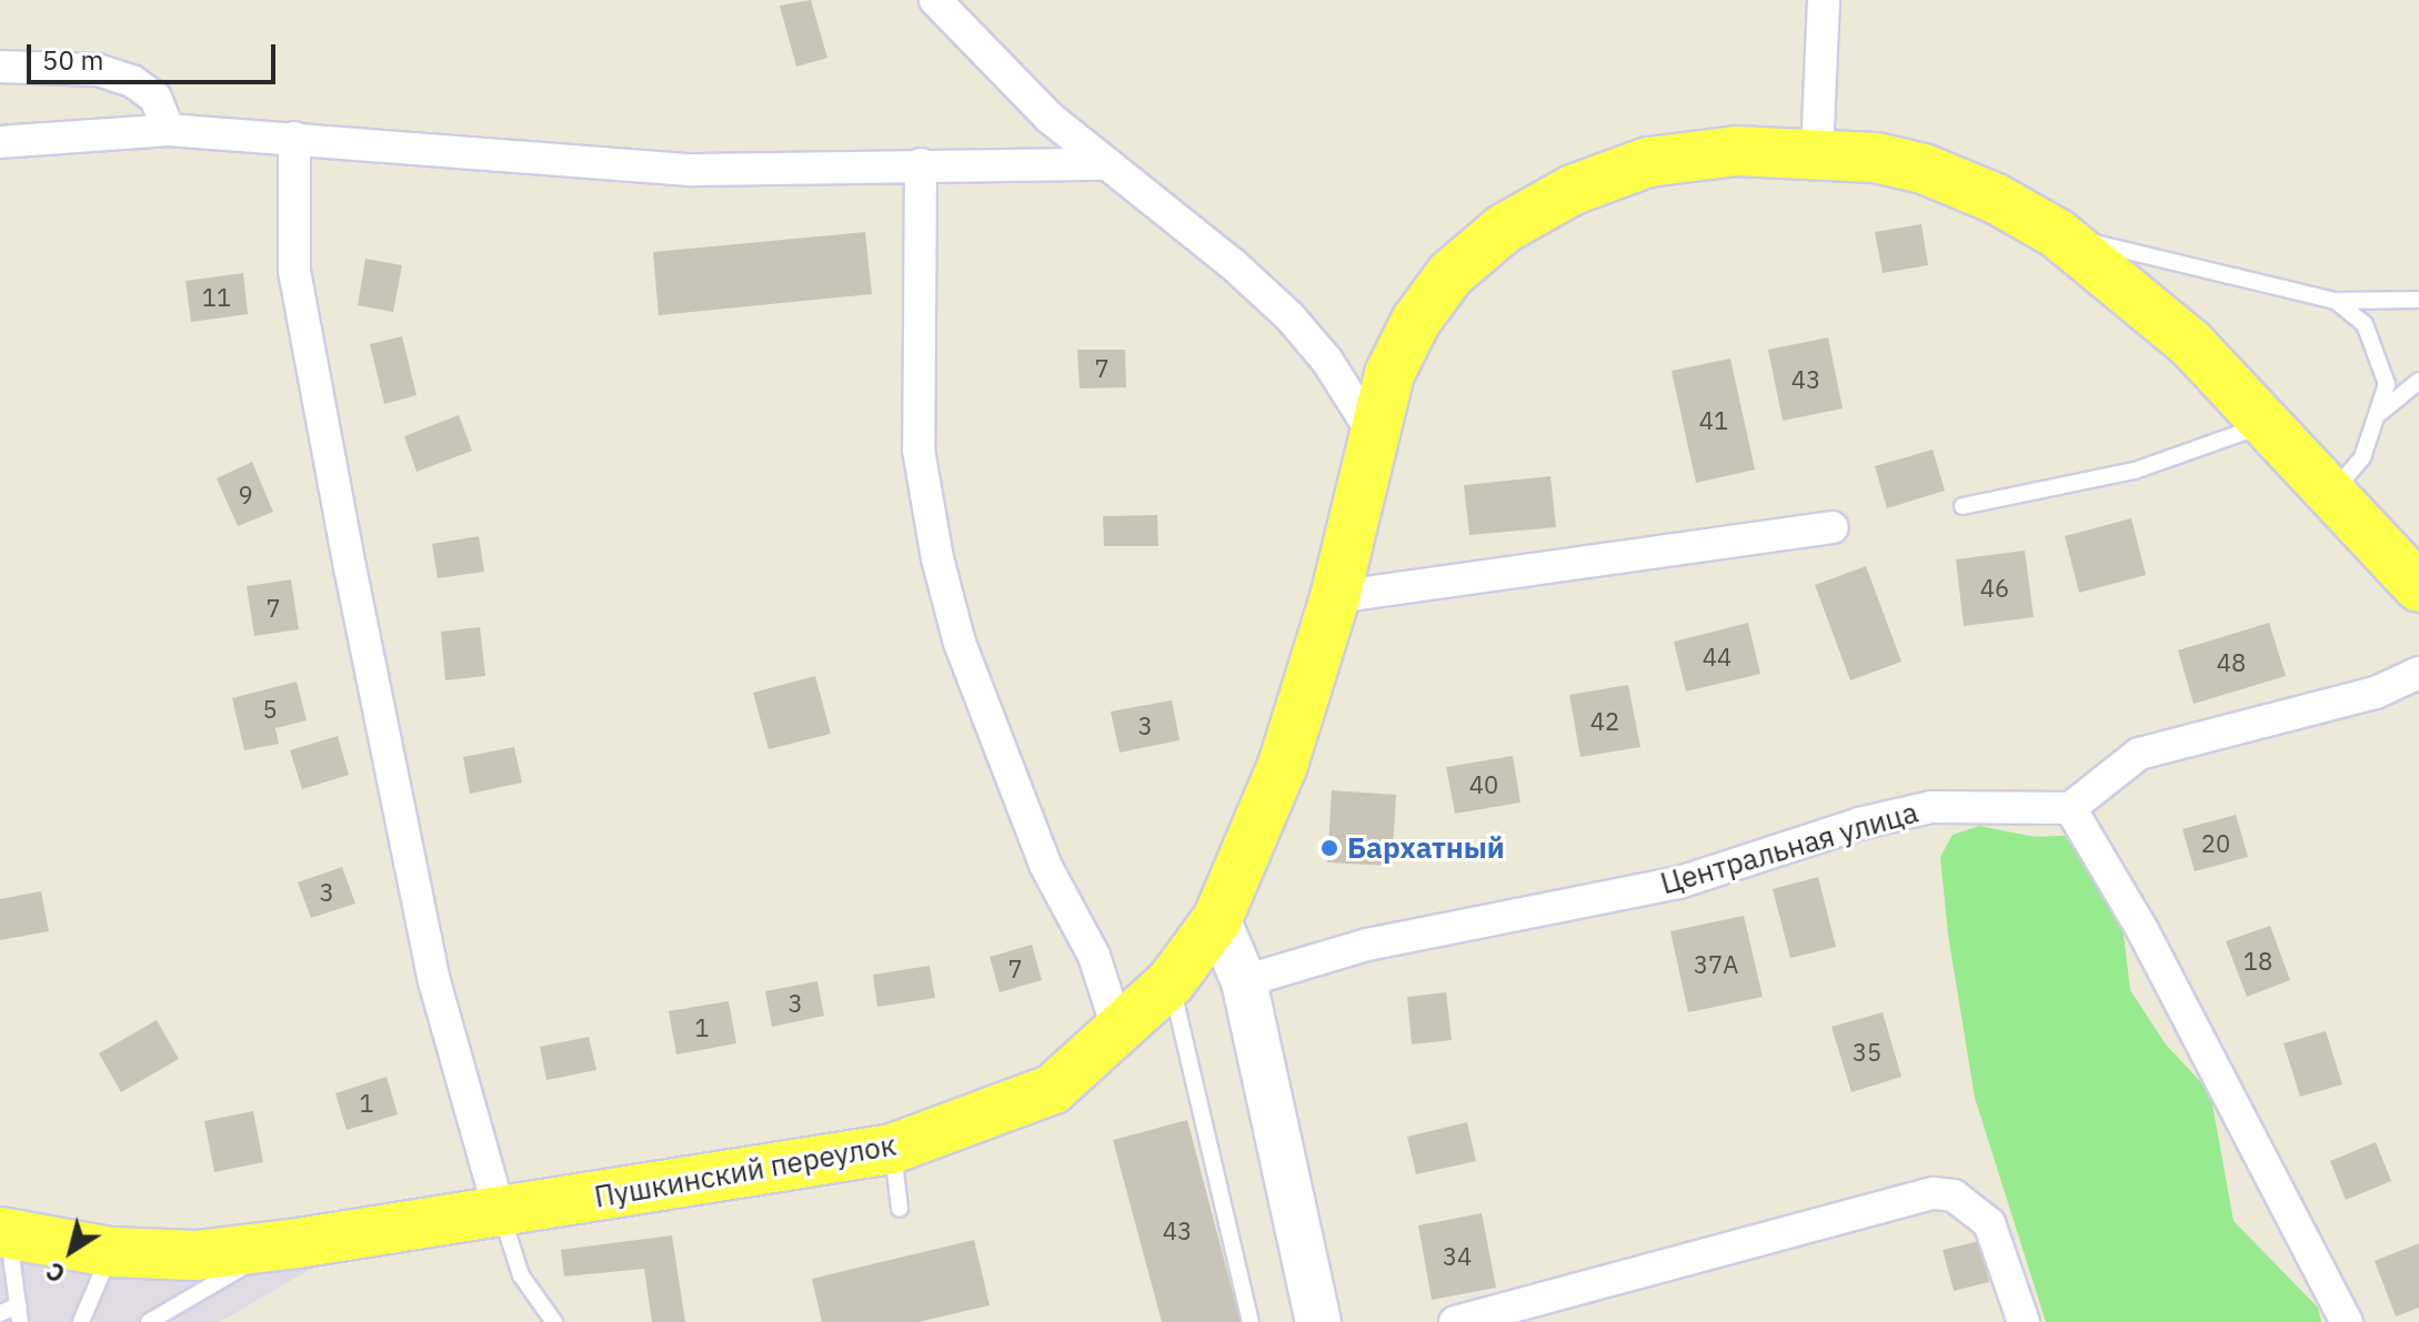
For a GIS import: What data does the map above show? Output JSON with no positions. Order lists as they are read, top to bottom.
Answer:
{
  "streets": {
    "main road": ["Пушкинский переулок"],
    "street": ["Центральная улица"]
  },
  "places": ["Бархатный"],
  "house_numbers": [
    "11",
    "7",
    "43",
    "41",
    "9",
    "46",
    "7",
    "44",
    "48",
    "5",
    "42",
    "3",
    "40",
    "20",
    "3",
    "18",
    "37А",
    "7",
    "3",
    "1",
    "35",
    "1",
    "43",
    "34"
  ],
  "scale_bar": "50 m",
  "north": "bottom left"
}
